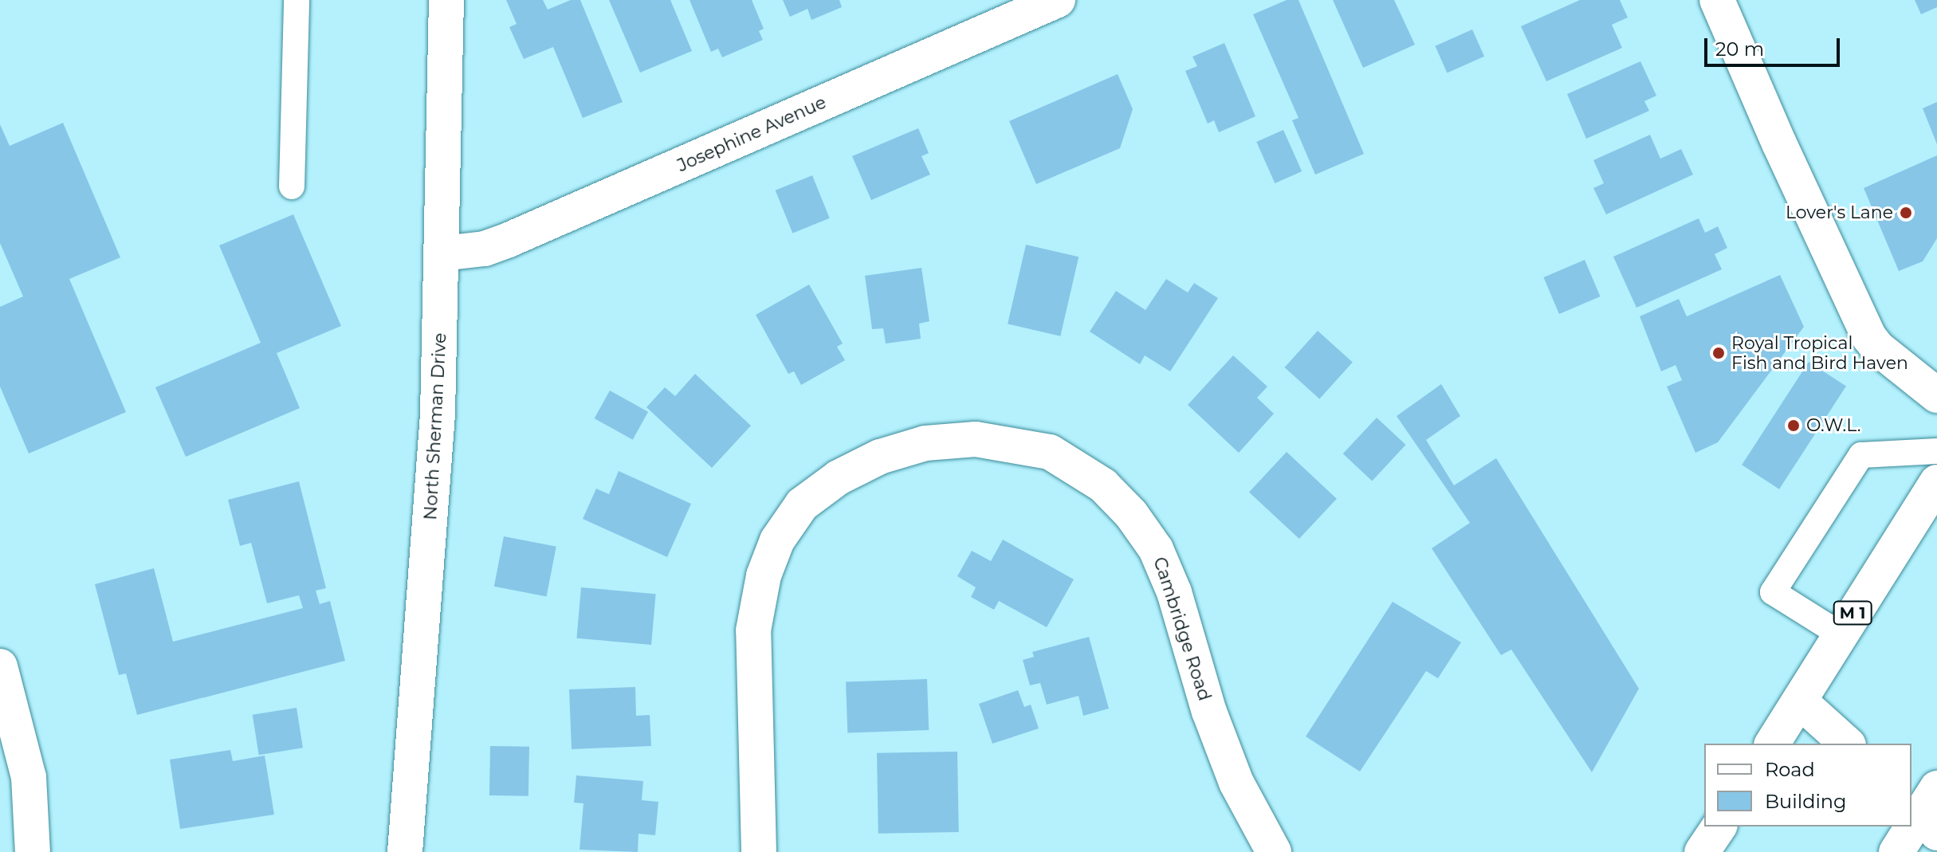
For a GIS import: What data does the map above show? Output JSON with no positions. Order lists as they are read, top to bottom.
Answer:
{
  "streets": {
    "street": [
      "Josephine Avenue",
      "North Sherman Drive",
      "M 1",
      "Cambridge Road"
    ]
  },
  "crossings": [
    ["Josephine Avenue", "North Sherman Drive"]
  ],
  "places": ["Lover's Lane", "Royal Tropical Fish and Bird Haven", "O.W.L."],
  "legend": ["Road", "Building"],
  "scale_bar": "20 m"
}
